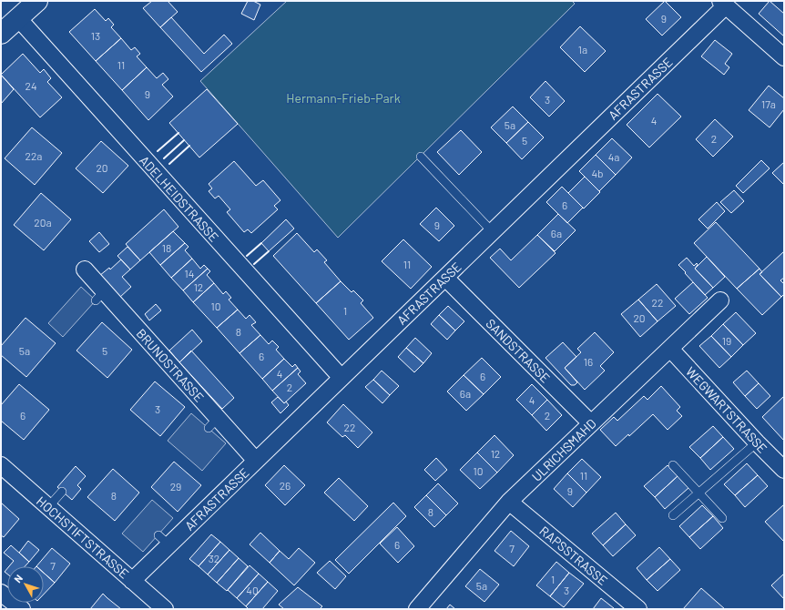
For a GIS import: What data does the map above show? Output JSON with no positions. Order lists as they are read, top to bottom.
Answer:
{
  "streets": {
    "street": [
      "AFRASTRASSE",
      "ADELHEIDSTRASSE",
      "SANDSTRASSE",
      "BRUNOSTRASSE",
      "WEGWARTSTRASSE",
      "ULRICHSMAHD",
      "HOCHSTIFTSTRASSE",
      "RAPSSTRASSE"
    ]
  },
  "crossings": [
    ["AFRASTRASSE", "ADELHEIDSTRASSE"],
    ["AFRASTRASSE", "SANDSTRASSE"],
    ["AFRASTRASSE", "BRUNOSTRASSE"],
    ["AFRASTRASSE", "HOCHSTIFTSTRASSE"],
    ["SANDSTRASSE", "ULRICHSMAHD"],
    ["WEGWARTSTRASSE", "ULRICHSMAHD"],
    ["ULRICHSMAHD", "RAPSSTRASSE"]
  ],
  "parks": ["Hermann-Frieb-Park"],
  "house_numbers": [
    "9",
    "13",
    "1a",
    "11",
    "24",
    "9",
    "3",
    "17a",
    "4",
    "5a",
    "2",
    "5",
    "22a",
    "4a",
    "20",
    "4b",
    "6",
    "20a",
    "9",
    "6a",
    "18",
    "11",
    "14",
    "12",
    "22",
    "10",
    "1",
    "20",
    "8",
    "19",
    "5a",
    "5",
    "6",
    "16",
    "4",
    "6",
    "2",
    "6a",
    "4",
    "3",
    "6",
    "2",
    "22",
    "12",
    "10",
    "11",
    "26",
    "29",
    "9",
    "8",
    "8",
    "6",
    "7",
    "32",
    "7",
    "1",
    "5a",
    "40",
    "3"
  ],
  "north": "top left"
}
